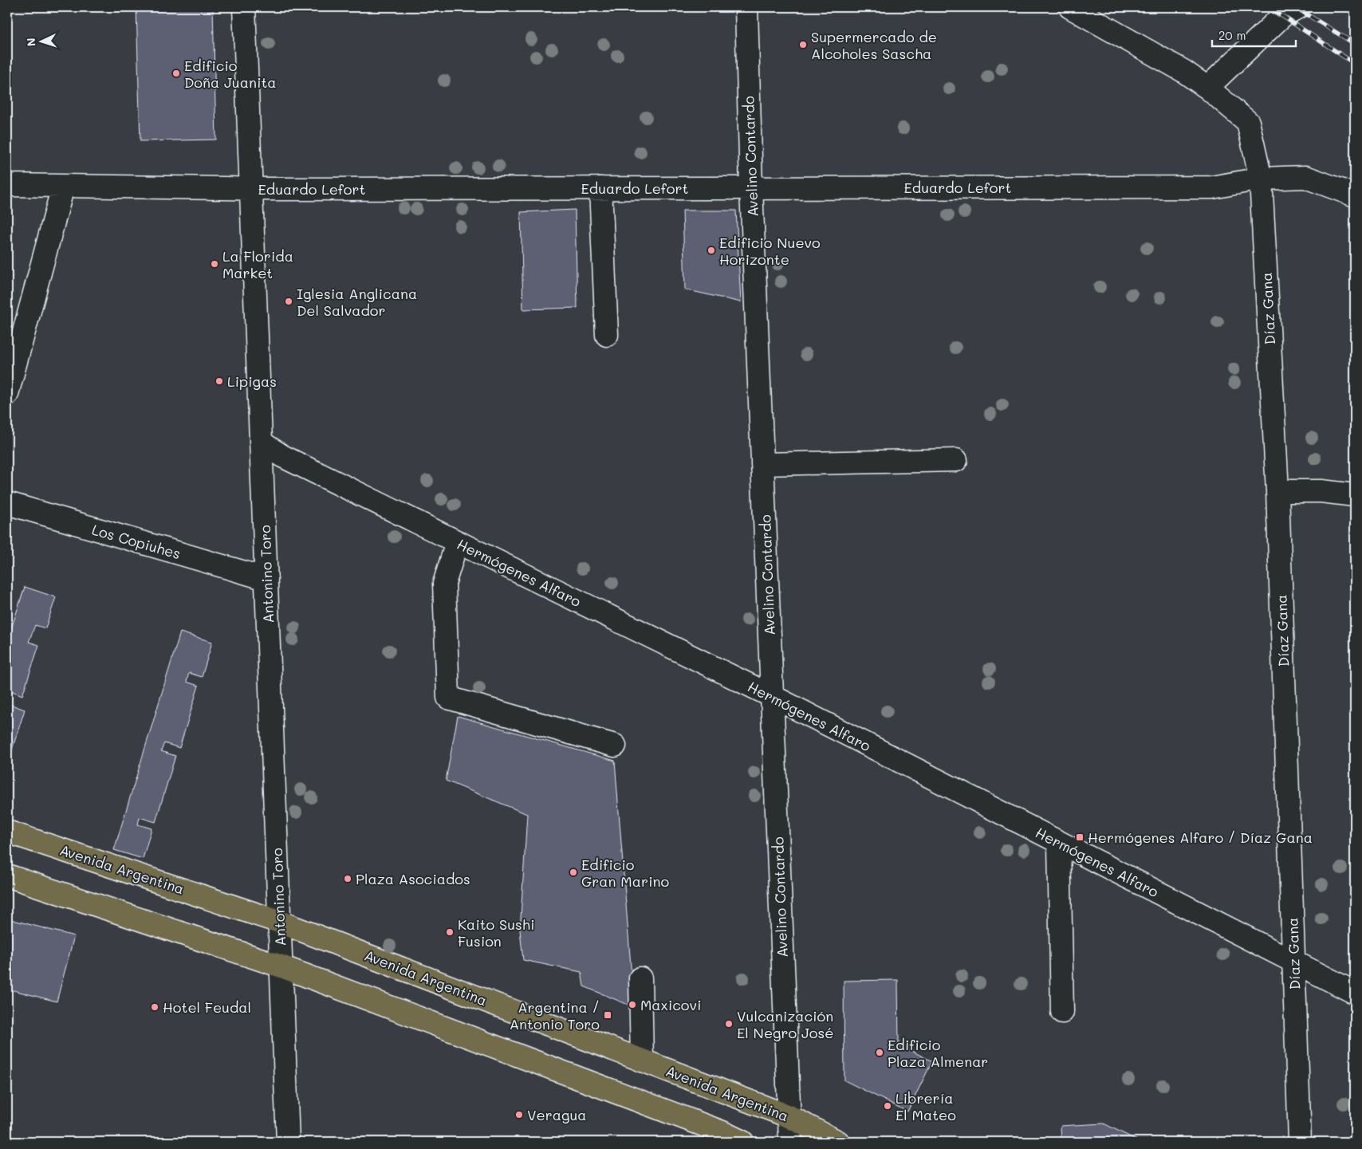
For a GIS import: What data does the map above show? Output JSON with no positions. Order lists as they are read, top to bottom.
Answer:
{
  "streets": {
    "main road": ["Avenida Argentina"],
    "street": [
      "Avelino Contardo",
      "Eduardo Lefort",
      "Díaz Gana",
      "Los Copiuhes",
      "Hermógenes Alfaro",
      "Antonino Toro"
    ]
  },
  "crossings": [
    ["Avelino Contardo", "Eduardo Lefort"],
    ["Avelino Contardo", "Hermógenes Alfaro"],
    ["Avelino Contardo", "Avenida Argentina"],
    ["Eduardo Lefort", "Díaz Gana"],
    ["Eduardo Lefort", "Antonino Toro"],
    ["Díaz Gana", "Hermógenes Alfaro"],
    ["Los Copiuhes", "Antonino Toro"],
    ["Hermógenes Alfaro", "Antonino Toro"],
    ["Antonino Toro", "Avenida Argentina"]
  ],
  "places": {
    "other": [
      "Supermercado de Alcoholes Sascha",
      "Edificio Doña Juanita",
      "Edificio Nuevo Horizonte",
      "La Florida Market",
      "Iglesia Anglicana Del Salvador",
      "Lipigas",
      "Edificio Gran Marino",
      "Plaza Asociados",
      "Kaito Sushi Fusion",
      "Maxicovi",
      "Hotel Feudal",
      "Vulcanización El Negro José",
      "Edificio Plaza Almenar",
      "Librería El Mateo",
      "Veragua"
    ],
    "transit": ["Hermógenes Alfaro / Díaz Gana", "Argentina / Antonio Toro"]
  },
  "scale_bar": "20 m",
  "north": "left"
}
